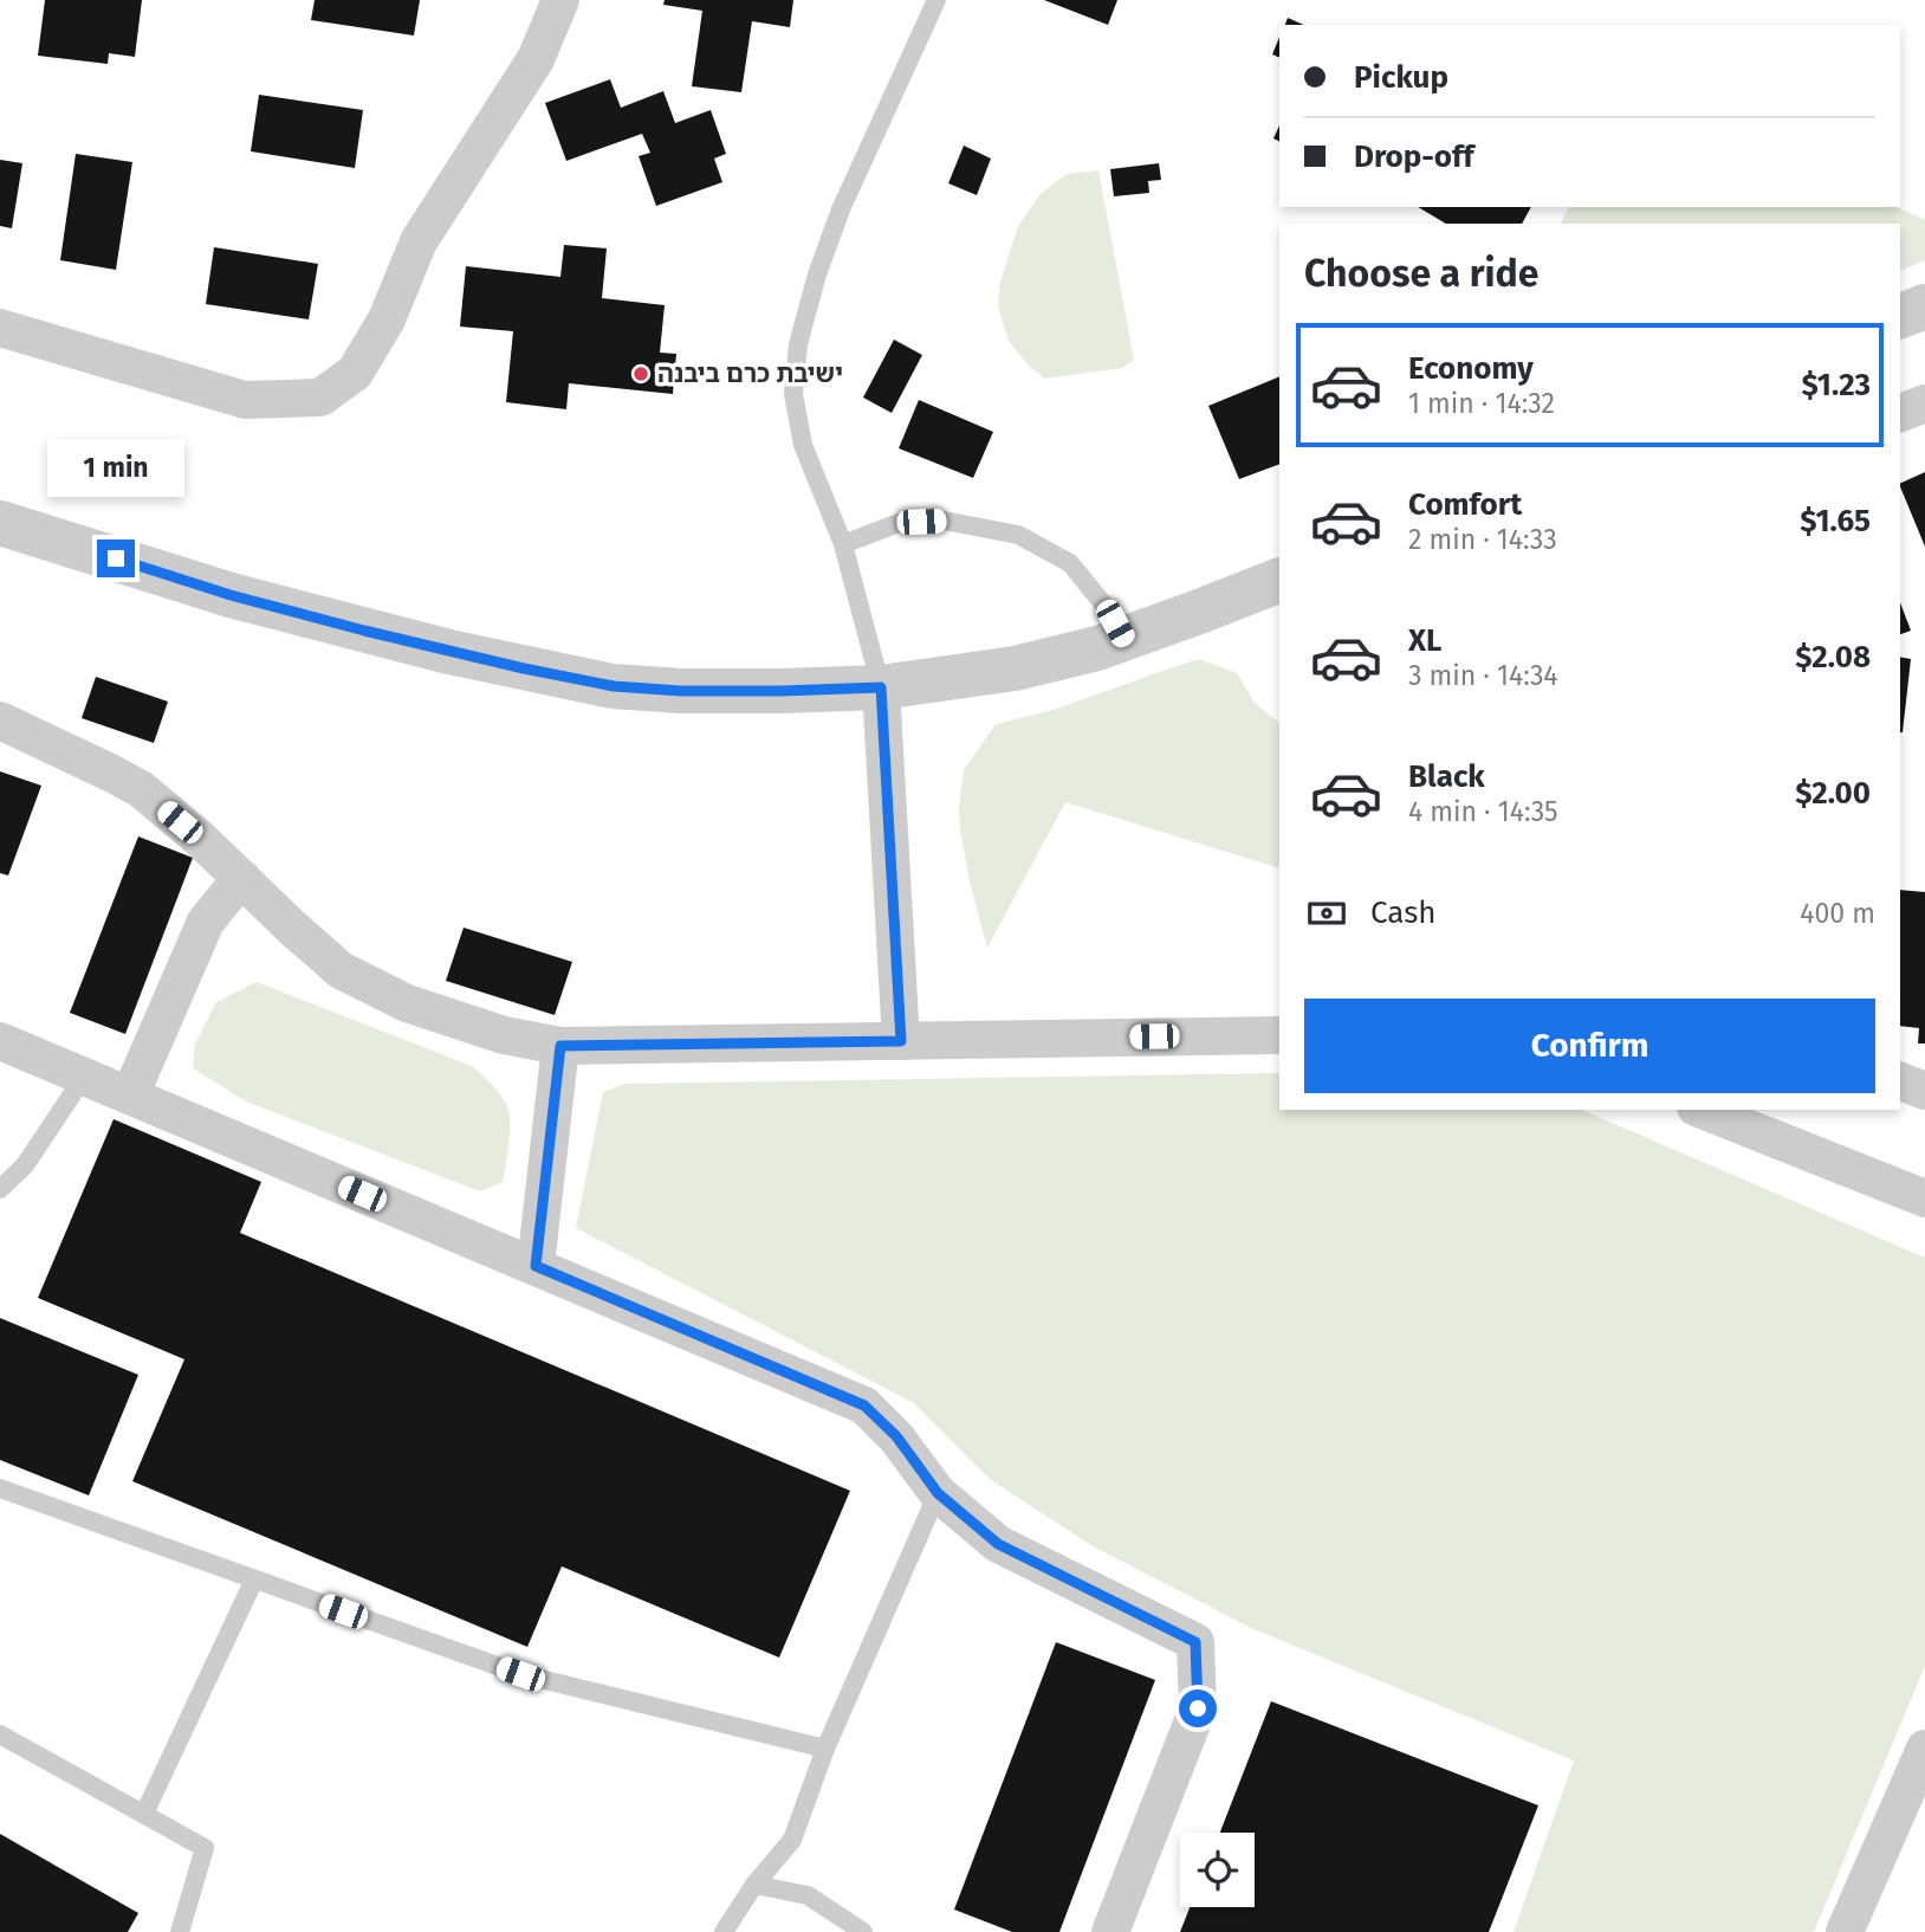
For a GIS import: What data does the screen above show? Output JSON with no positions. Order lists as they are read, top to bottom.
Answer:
{
  "places": ["ישיבת כרם ביבנה"],
  "page": {
    "banner": ["Pickup", "Drop-off"],
    "heading": "Choose a ride",
    "list": [
      {
        "name": "Economy",
        "note": "1 min · 14:32",
        "value": "$1.23"
      },
      {
        "name": "Comfort",
        "note": "2 min · 14:33",
        "value": "$1.65"
      },
      {
        "name": "XL",
        "note": "3 min · 14:34",
        "value": "$2.08"
      },
      {
        "name": "Black",
        "note": "4 min · 14:35",
        "value": "$2.00"
      }
    ],
    "bubble": "1 min",
    "pay": ["Cash", "400 m"],
    "buttons": "Confirm"
  }
}
